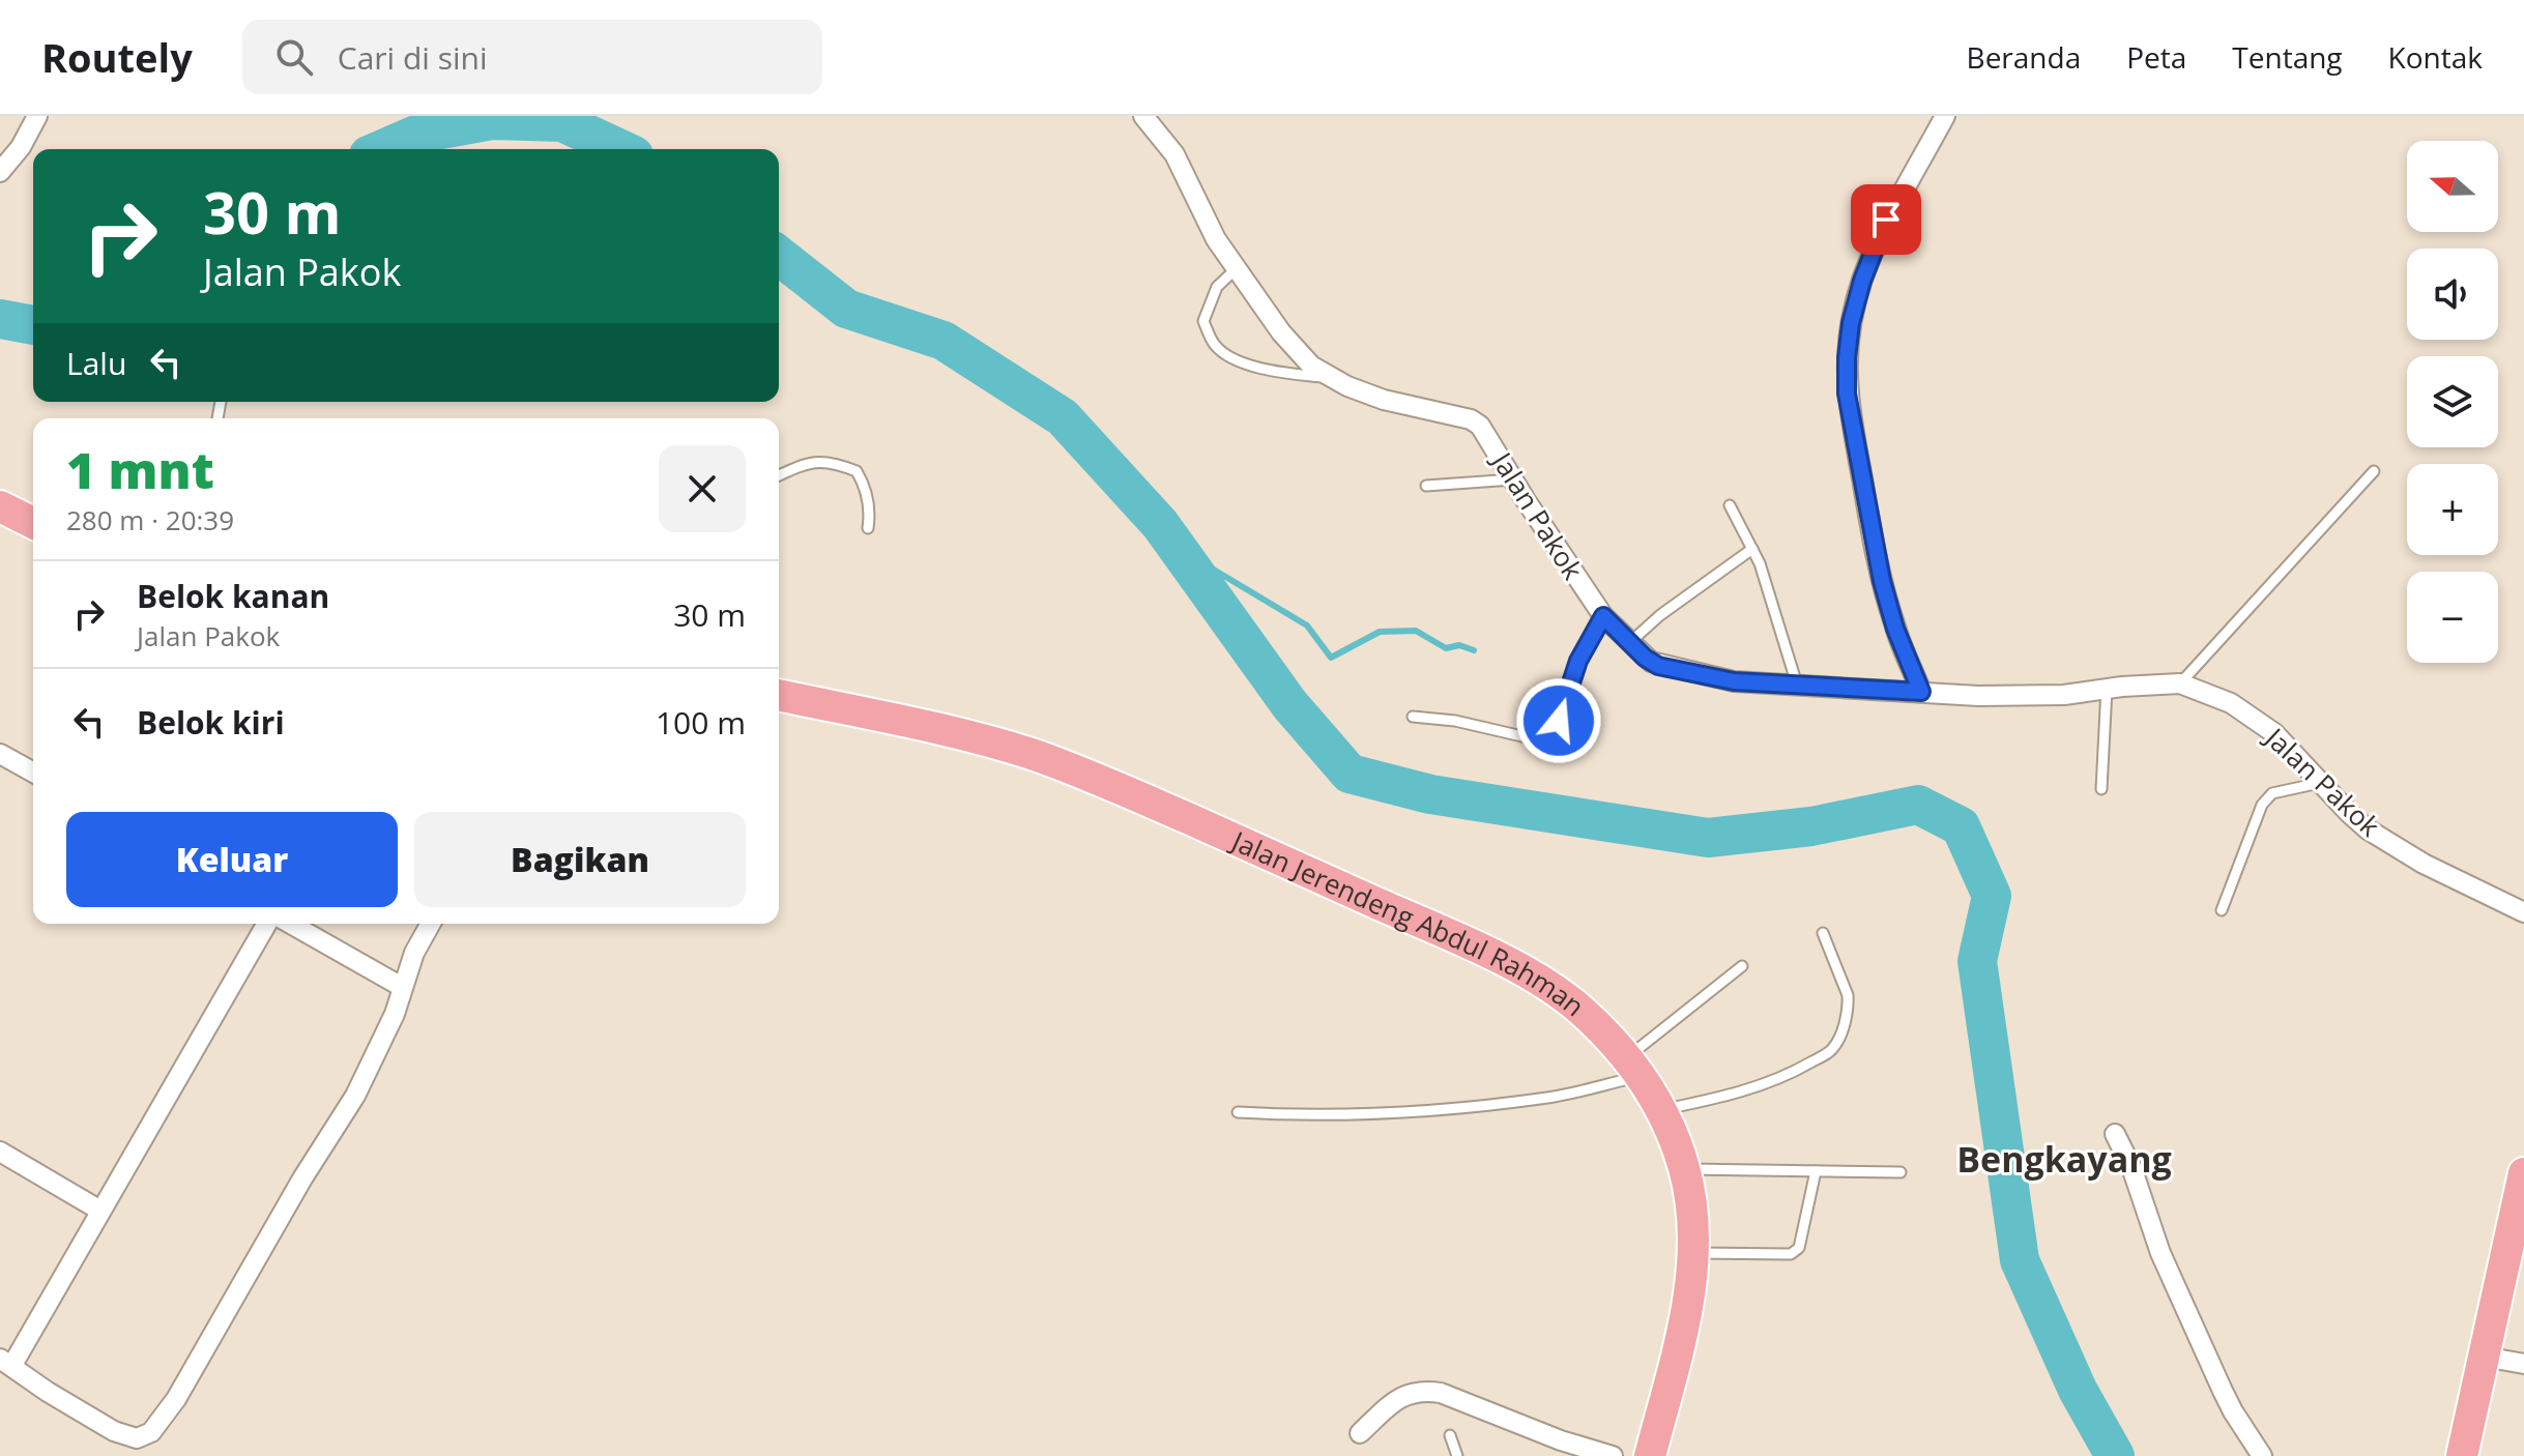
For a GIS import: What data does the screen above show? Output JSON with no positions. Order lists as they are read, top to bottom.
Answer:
{
  "streets": {
    "highway": ["Jalan Jerendeng Abdul Rahman"],
    "street": ["Jalan Pakok"]
  },
  "districts": ["Bengkayang"],
  "north": "left",
  "page": {
    "header": "Routely",
    "search": "Cari di sini",
    "nav": [
      "Beranda",
      "Peta",
      "Tentang",
      "Kontak"
    ],
    "map_buttons": ["+", "−"],
    "turn": ["30 m", "Jalan Pakok"],
    "then": "Lalu",
    "heading": ["1 mnt", "280 m · 20:39"],
    "list": [
      {
        "name": "Belok kanan",
        "note": "Jalan Pakok",
        "value": "30 m"
      },
      {
        "name": "Belok kiri",
        "value": "100 m"
      }
    ],
    "buttons": ["Keluar", "Bagikan"]
  }
}
